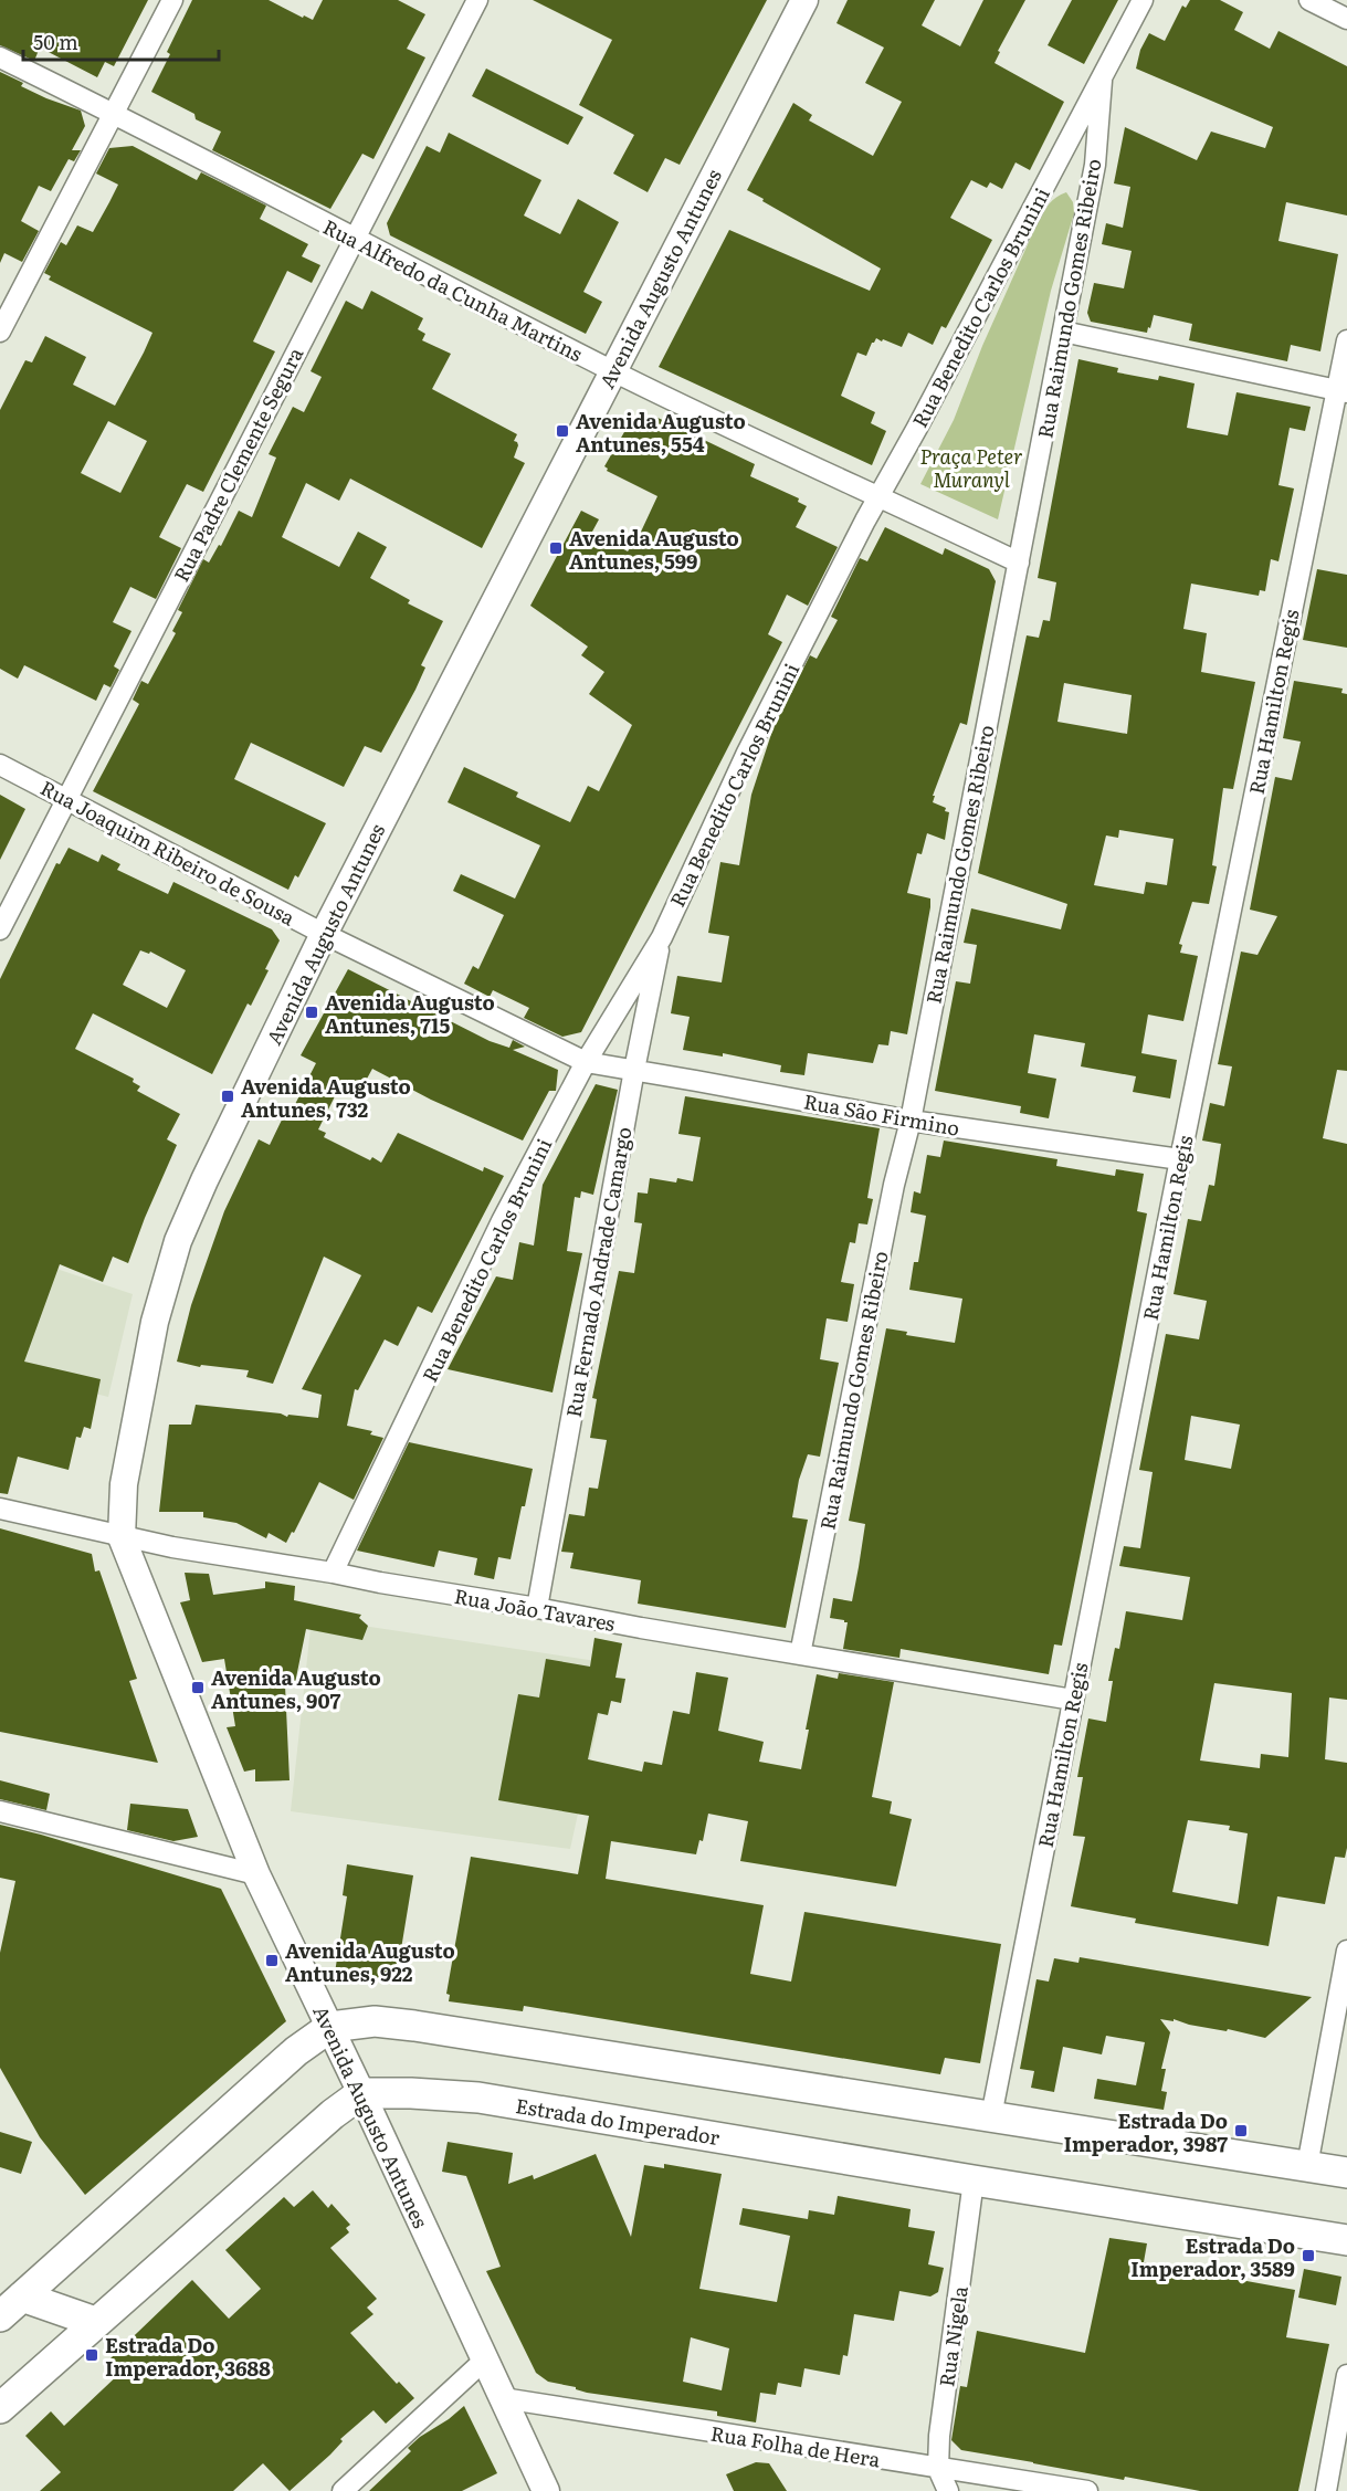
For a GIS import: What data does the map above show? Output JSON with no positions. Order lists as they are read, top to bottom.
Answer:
{
  "streets": {
    "main road": ["Estrada do Imperador"],
    "street": [
      "Avenida Augusto Antunes",
      "Rua Alfredo da Cunha Martins",
      "Rua Raimundo Gomes Ribeiro",
      "Rua Benedito Carlos Brunini",
      "Rua Padre Clemente Segura",
      "Rua Hamilton Regis",
      "Rua Joaquim Ribeiro de Sousa",
      "Rua São Firmino",
      "Rua Fernado Andrade Camargo",
      "Rua João Tavares",
      "Rua Nigela",
      "Rua Folha de Hera"
    ]
  },
  "crossings": [
    ["Avenida Augusto Antunes", "Rua Alfredo da Cunha Martins"],
    ["Avenida Augusto Antunes", "Rua Joaquim Ribeiro de Sousa"],
    ["Avenida Augusto Antunes", "Rua João Tavares"],
    ["Avenida Augusto Antunes", "Estrada do Imperador"],
    ["Avenida Augusto Antunes", "Rua Folha de Hera"],
    ["Rua Alfredo da Cunha Martins", "Rua Raimundo Gomes Ribeiro"],
    ["Rua Alfredo da Cunha Martins", "Rua Benedito Carlos Brunini"],
    ["Rua Alfredo da Cunha Martins", "Rua Padre Clemente Segura"],
    ["Rua Raimundo Gomes Ribeiro", "Rua Benedito Carlos Brunini"],
    ["Rua Raimundo Gomes Ribeiro", "Rua São Firmino"],
    ["Rua Raimundo Gomes Ribeiro", "Rua João Tavares"],
    ["Rua Benedito Carlos Brunini", "Rua Joaquim Ribeiro de Sousa"],
    ["Rua Benedito Carlos Brunini", "Rua São Firmino"],
    ["Rua Benedito Carlos Brunini", "Rua Fernado Andrade Camargo"],
    ["Rua Benedito Carlos Brunini", "Rua João Tavares"],
    ["Rua Padre Clemente Segura", "Rua Joaquim Ribeiro de Sousa"],
    ["Rua Hamilton Regis", "Rua São Firmino"],
    ["Rua Hamilton Regis", "Rua João Tavares"],
    ["Rua Joaquim Ribeiro de Sousa", "Rua São Firmino"],
    ["Rua São Firmino", "Rua Fernado Andrade Camargo"],
    ["Rua Fernado Andrade Camargo", "Rua João Tavares"],
    ["Estrada do Imperador", "Rua Nigela"],
    ["Rua Nigela", "Rua Folha de Hera"]
  ],
  "parks": ["Praça Peter Muranyl"],
  "places": {
    "transit": [
      "Avenida Augusto Antunes, 554",
      "Avenida Augusto Antunes, 599",
      "Avenida Augusto Antunes, 715",
      "Avenida Augusto Antunes, 732",
      "Avenida Augusto Antunes, 907",
      "Avenida Augusto Antunes, 922",
      "Estrada Do Imperador, 3987",
      "Estrada Do Imperador, 3589",
      "Estrada Do Imperador, 3688"
    ]
  },
  "scale_bar": "50 m"
}
